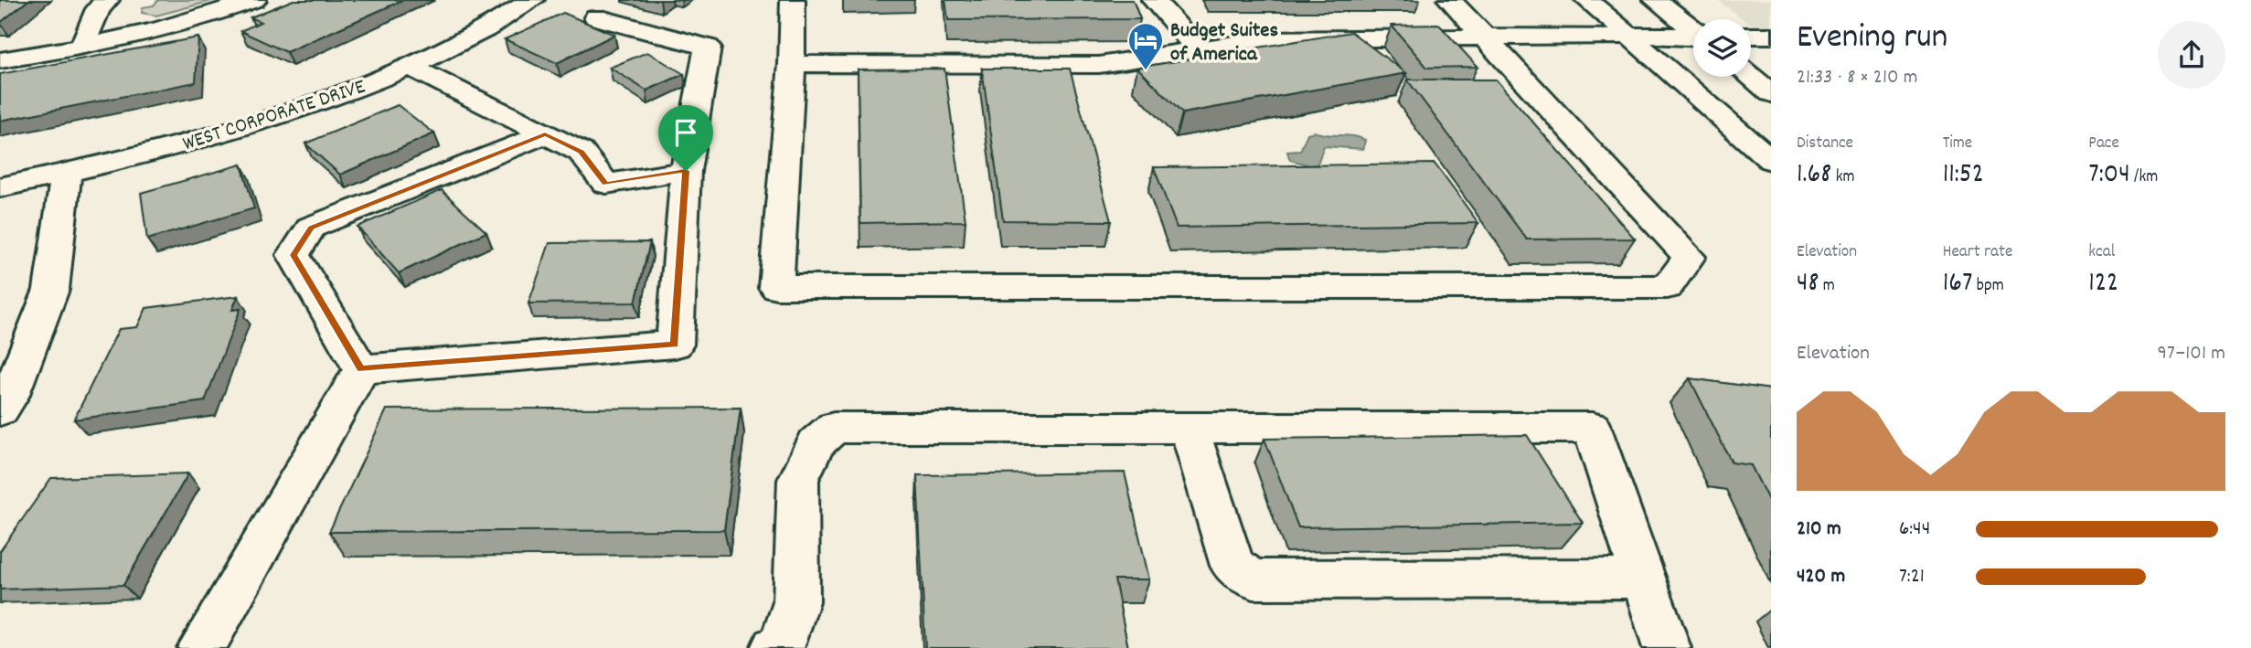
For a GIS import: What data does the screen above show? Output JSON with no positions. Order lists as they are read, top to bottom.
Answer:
{
  "streets": {
    "street": ["WEST CORPORATE DRIVE"]
  },
  "places": {
    "hotel": ["Budget Suites of America"]
  },
  "page": {
    "heading": ["Evening run", "21:33 · 8 × 210 m"],
    "stats": [
      ["Distance", "1.68 km"],
      ["Time", "11:52"],
      ["Pace", "7:04 /km"],
      ["Elevation", "48 m"],
      ["Heart rate", "167 bpm"],
      ["kcal", "122"]
    ],
    "chart": ["Elevation", "97–101 m"],
    "list": [
      {
        "name": "210 m",
        "note": "6:44"
      },
      {
        "name": "420 m",
        "note": "7:21"
      }
    ]
  }
}
